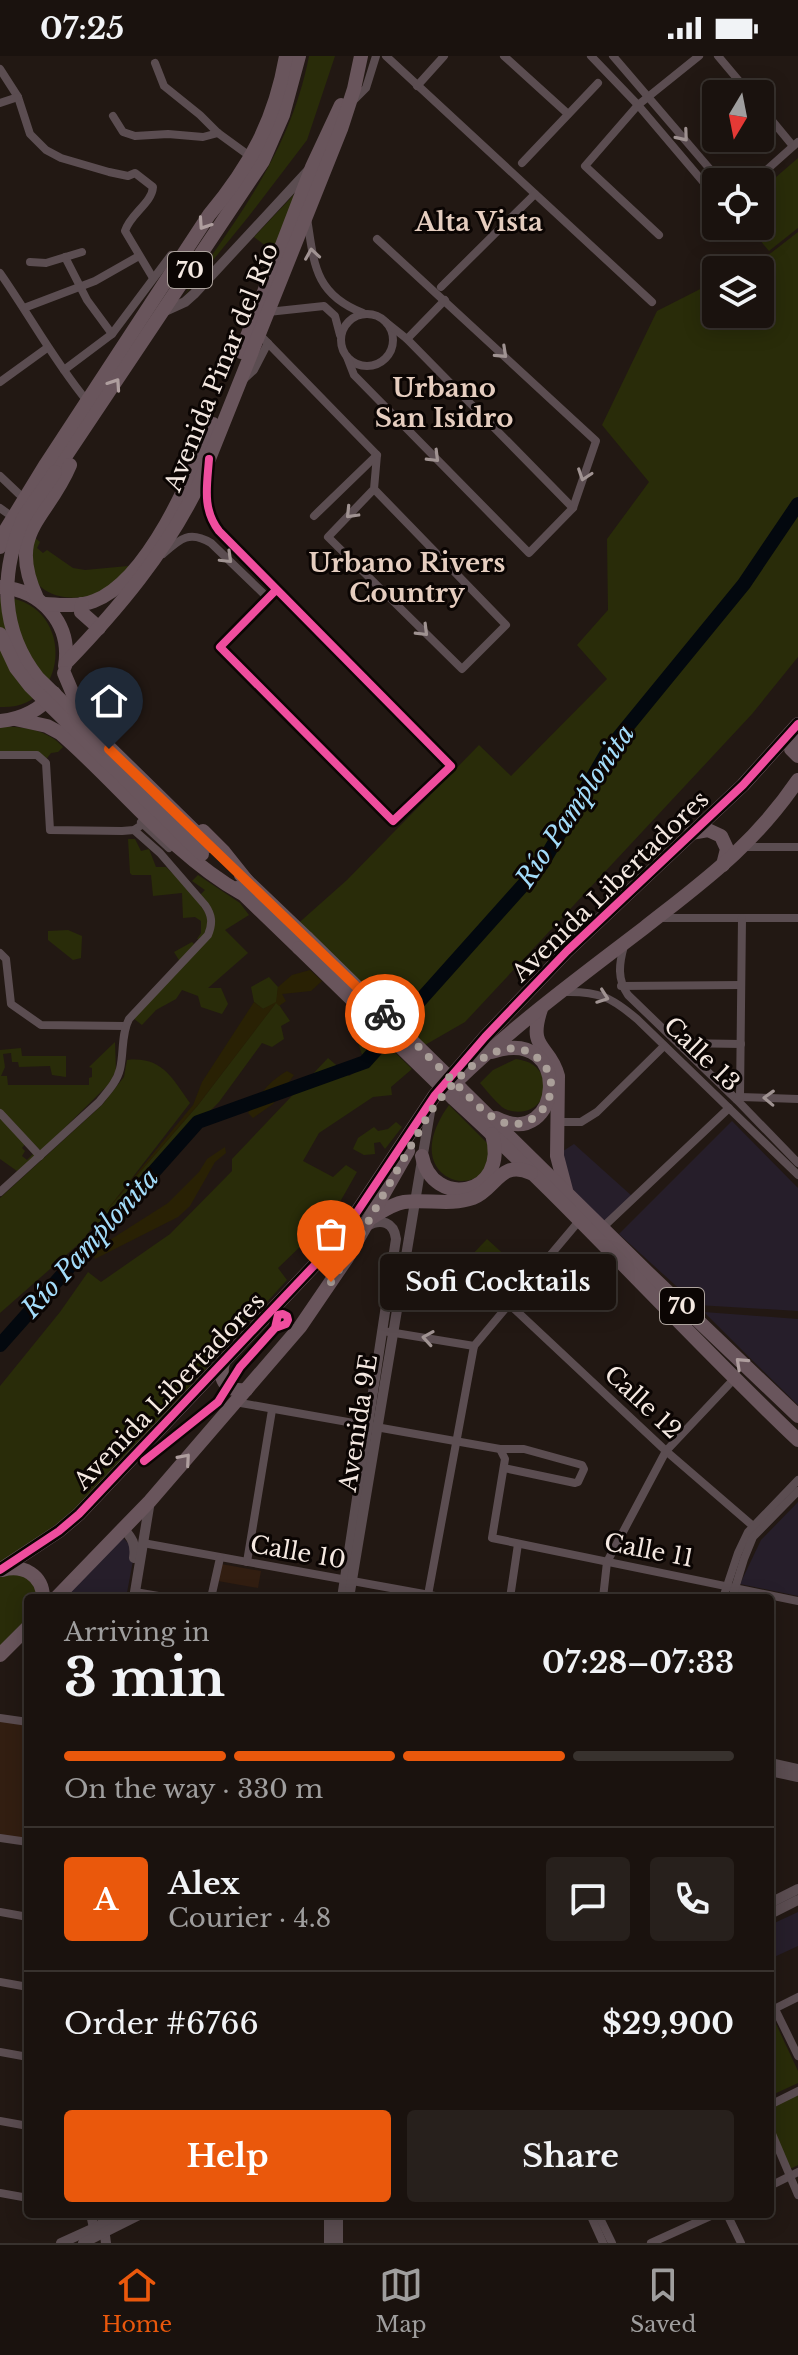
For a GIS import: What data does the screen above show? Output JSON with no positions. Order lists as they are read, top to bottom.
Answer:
{
  "streets": {
    "main road": ["70", "Avenida Pinar del Río", "Avenida Libertadores"],
    "street": [
      "Calle 13",
      "Calle 12",
      "Avenida 9E",
      "Calle 11",
      "Calle 10"
    ]
  },
  "crossings": [
    ["Avenida Libertadores", "Calle 13"],
    ["Avenida Libertadores", "Avenida 9E"],
    ["Avenida 9E", "Calle 10"]
  ],
  "districts": ["Alta Vista", "Urbano San Isidro", "Urbano Rivers Country"],
  "water": ["Río Pamplonita"],
  "places": ["Sofi Cocktails"],
  "north": "bottom",
  "page": {
    "status": "07:25",
    "bubble": "Sofi Cocktails",
    "heading": ["3 min", "Arriving in", "07:28–07:33"],
    "panel": [
      "Alex",
      "Courier · 4.8",
      "Order #6766",
      "$29,900"
    ],
    "bar": "On the way · 330 m",
    "round": "A",
    "buttons": ["Help", "Share"],
    "tabs": ["Home", "Map", "Saved"]
  }
}
